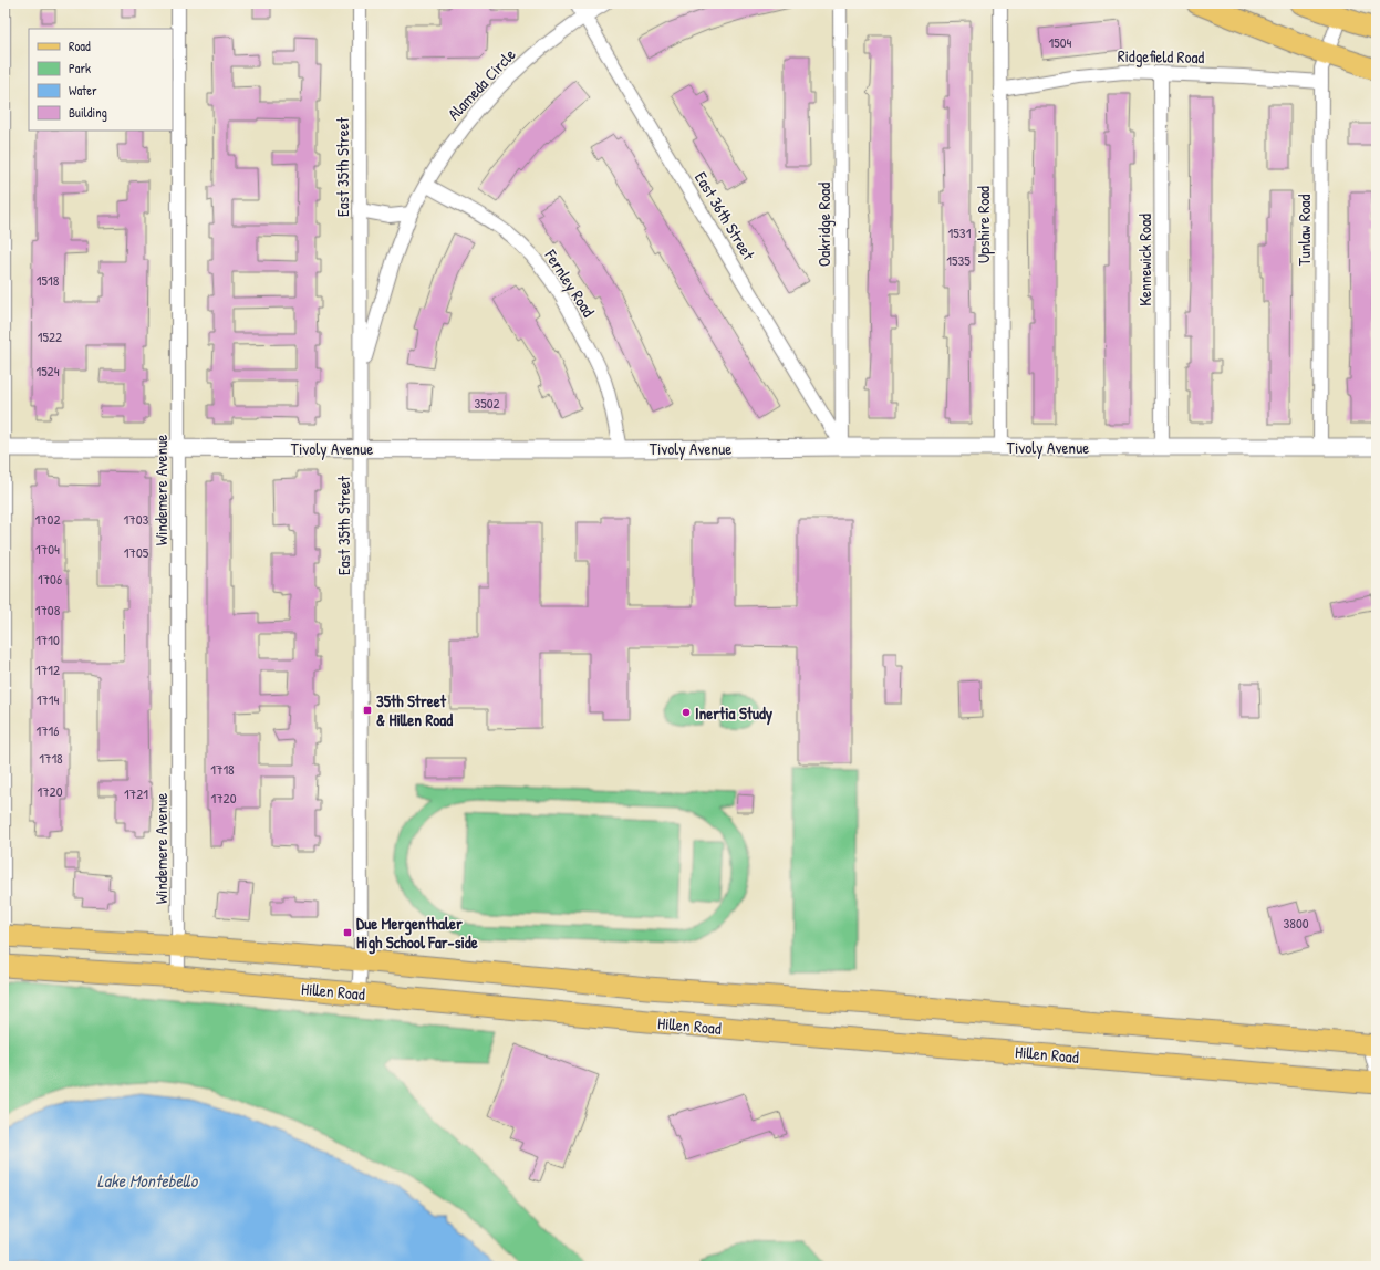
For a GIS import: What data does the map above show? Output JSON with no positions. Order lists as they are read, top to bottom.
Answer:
{
  "streets": {
    "main road": ["Hillen Road"],
    "street": [
      "Ridgefield Road",
      "Alameda Circle",
      "East 35th Street",
      "East 36th Street",
      "Oakridge Road",
      "Upshire Road",
      "Tunlaw Road",
      "Kennewick Road",
      "Fernley Road",
      "Tivoly Avenue",
      "Windemere Avenue"
    ]
  },
  "crossings": [
    ["Ridgefield Road", "Upshire Road"],
    ["Ridgefield Road", "Tunlaw Road"],
    ["Ridgefield Road", "Kennewick Road"],
    ["Alameda Circle", "East 35th Street"],
    ["Alameda Circle", "East 36th Street"],
    ["Alameda Circle", "Fernley Road"],
    ["East 35th Street", "Tivoly Avenue"],
    ["East 35th Street", "Hillen Road"],
    ["East 36th Street", "Oakridge Road"],
    ["East 36th Street", "Tivoly Avenue"],
    ["Oakridge Road", "Tivoly Avenue"],
    ["Upshire Road", "Tivoly Avenue"],
    ["Tunlaw Road", "Tivoly Avenue"],
    ["Kennewick Road", "Tivoly Avenue"],
    ["Fernley Road", "Tivoly Avenue"],
    ["Tivoly Avenue", "Windemere Avenue"],
    ["Windemere Avenue", "Hillen Road"]
  ],
  "water": ["Lake Montebello"],
  "places": {
    "transit": ["35th Street & Hillen Road", "Due Mergenthaler High School Far-side"],
    "other": ["Inertia Study"]
  },
  "house_numbers": [
    "1504",
    "1531",
    "1535",
    "1518",
    "1522",
    "1524",
    "3502",
    "1702",
    "1703",
    "1704",
    "1705",
    "1706",
    "1708",
    "1710",
    "1712",
    "1714",
    "1716",
    "1718",
    "1718",
    "1720",
    "1721",
    "1720",
    "3800"
  ],
  "legend": [
    "Road",
    "Park",
    "Water",
    "Building"
  ]
}
